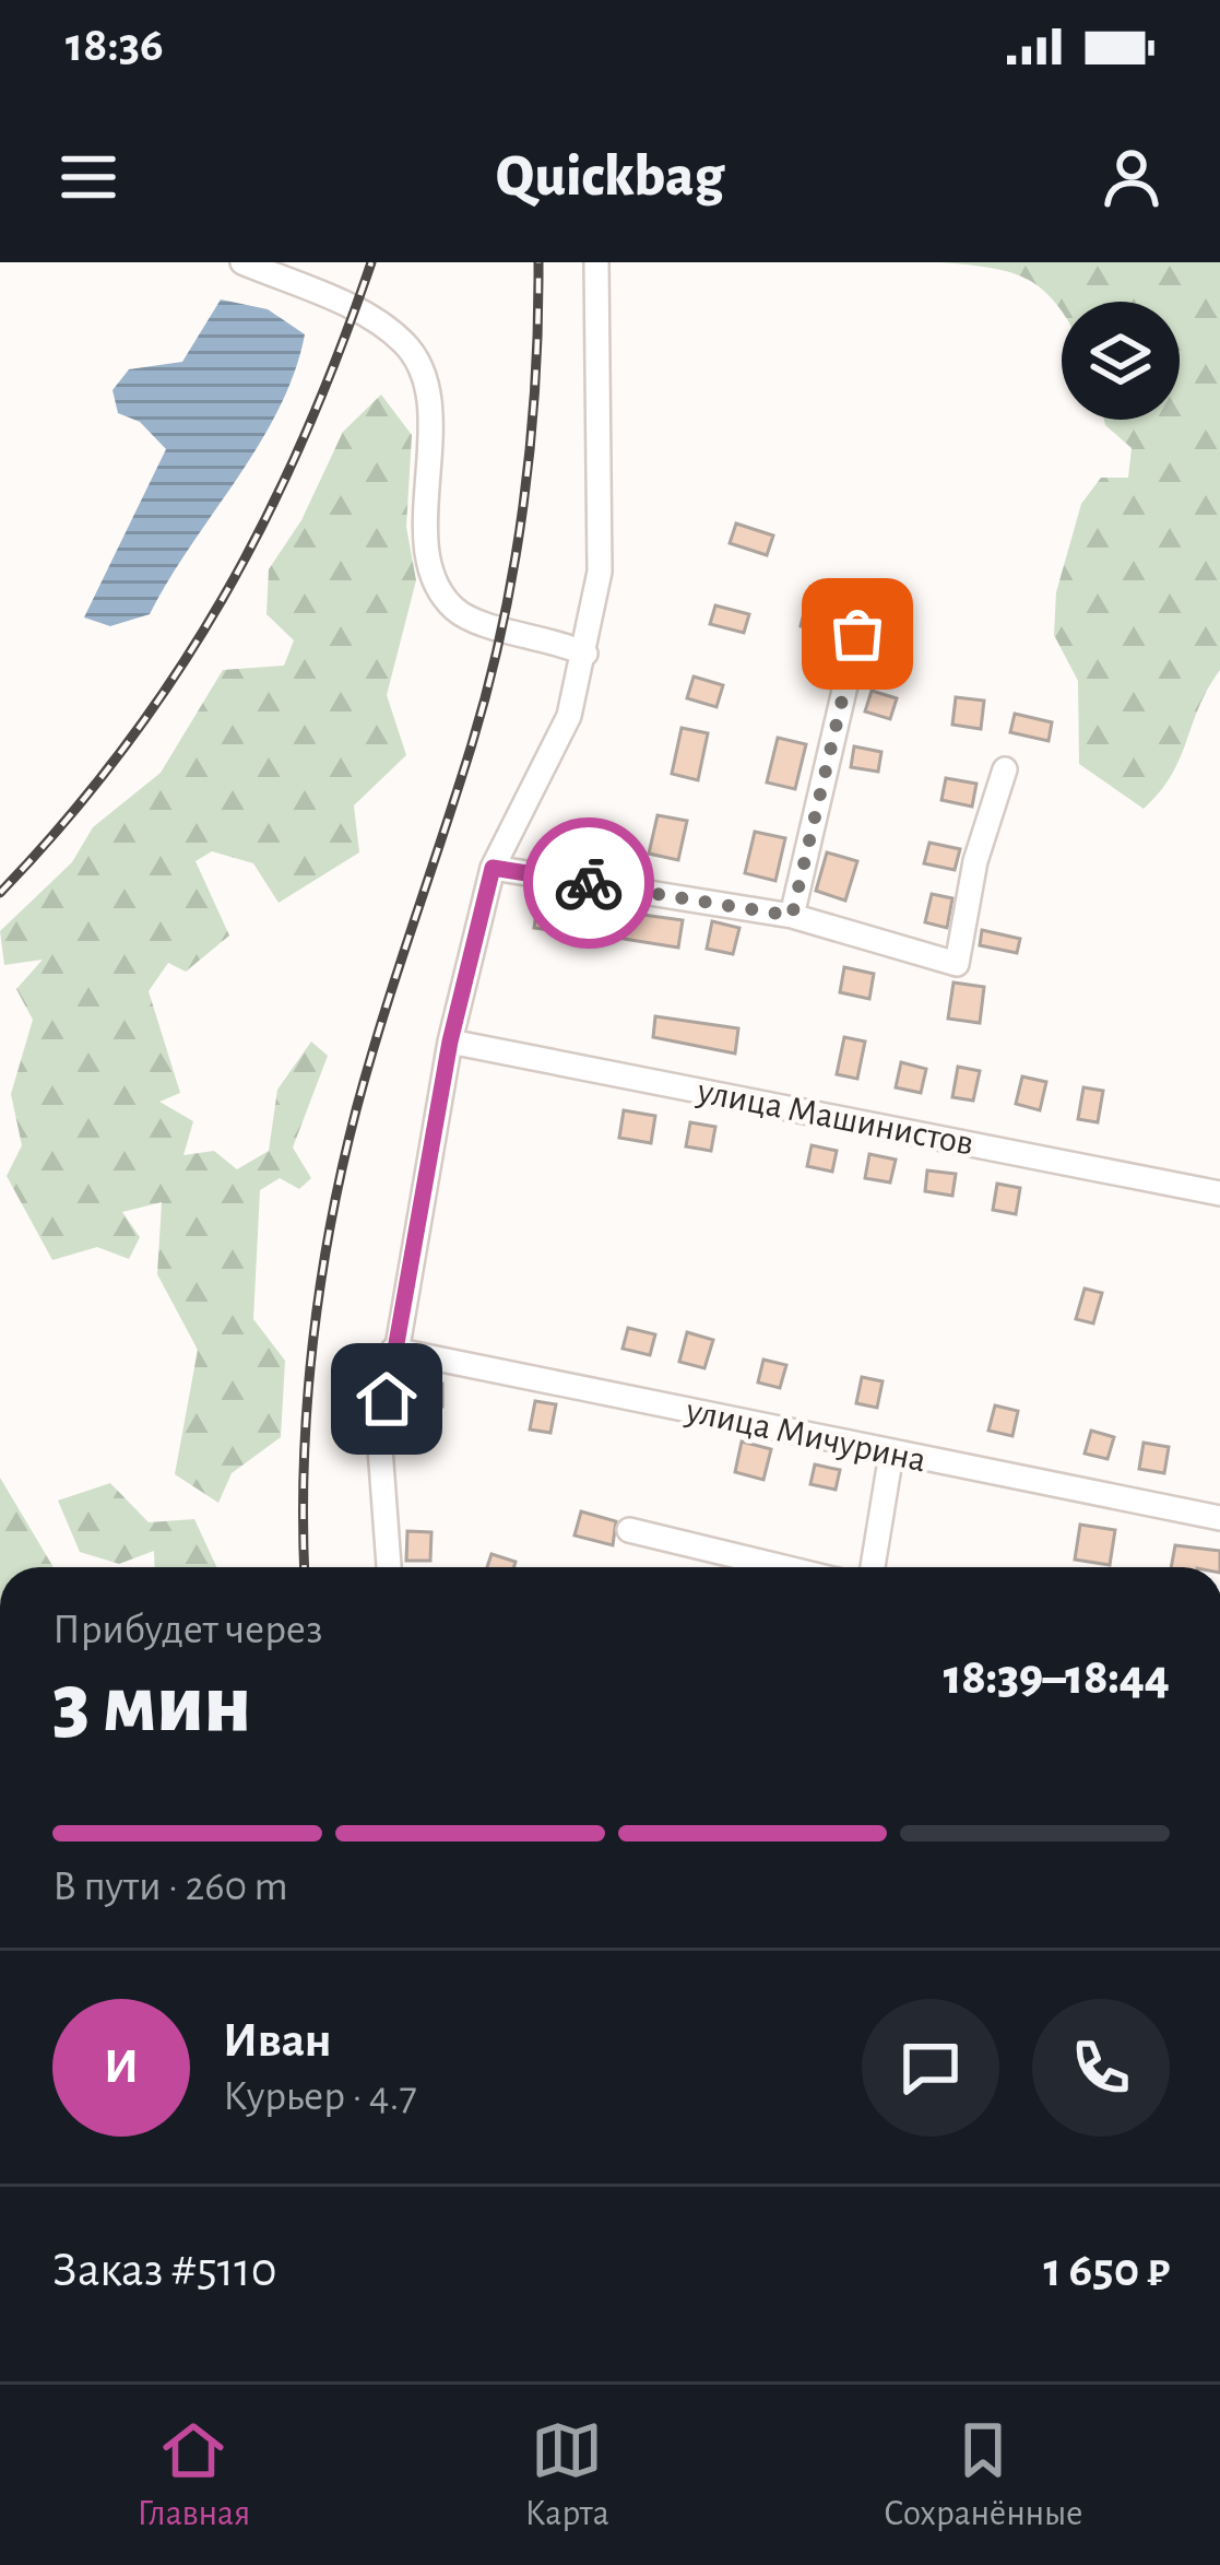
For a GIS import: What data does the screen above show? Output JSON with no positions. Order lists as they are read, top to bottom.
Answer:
{
  "streets": {
    "street": ["улица Машинистов", "улица Мичурина"]
  },
  "page": {
    "status": "18:36",
    "header": "Quickbag",
    "heading": ["3 мин", "Прибудет через", "18:39–18:44"],
    "panel": [
      "Иван",
      "Курьер · 4.7",
      "Заказ #5110",
      "1 650 ₽"
    ],
    "bar": "В пути · 260 m",
    "round": "И",
    "tabs": ["Главная", "Карта", "Сохранённые"]
  }
}
